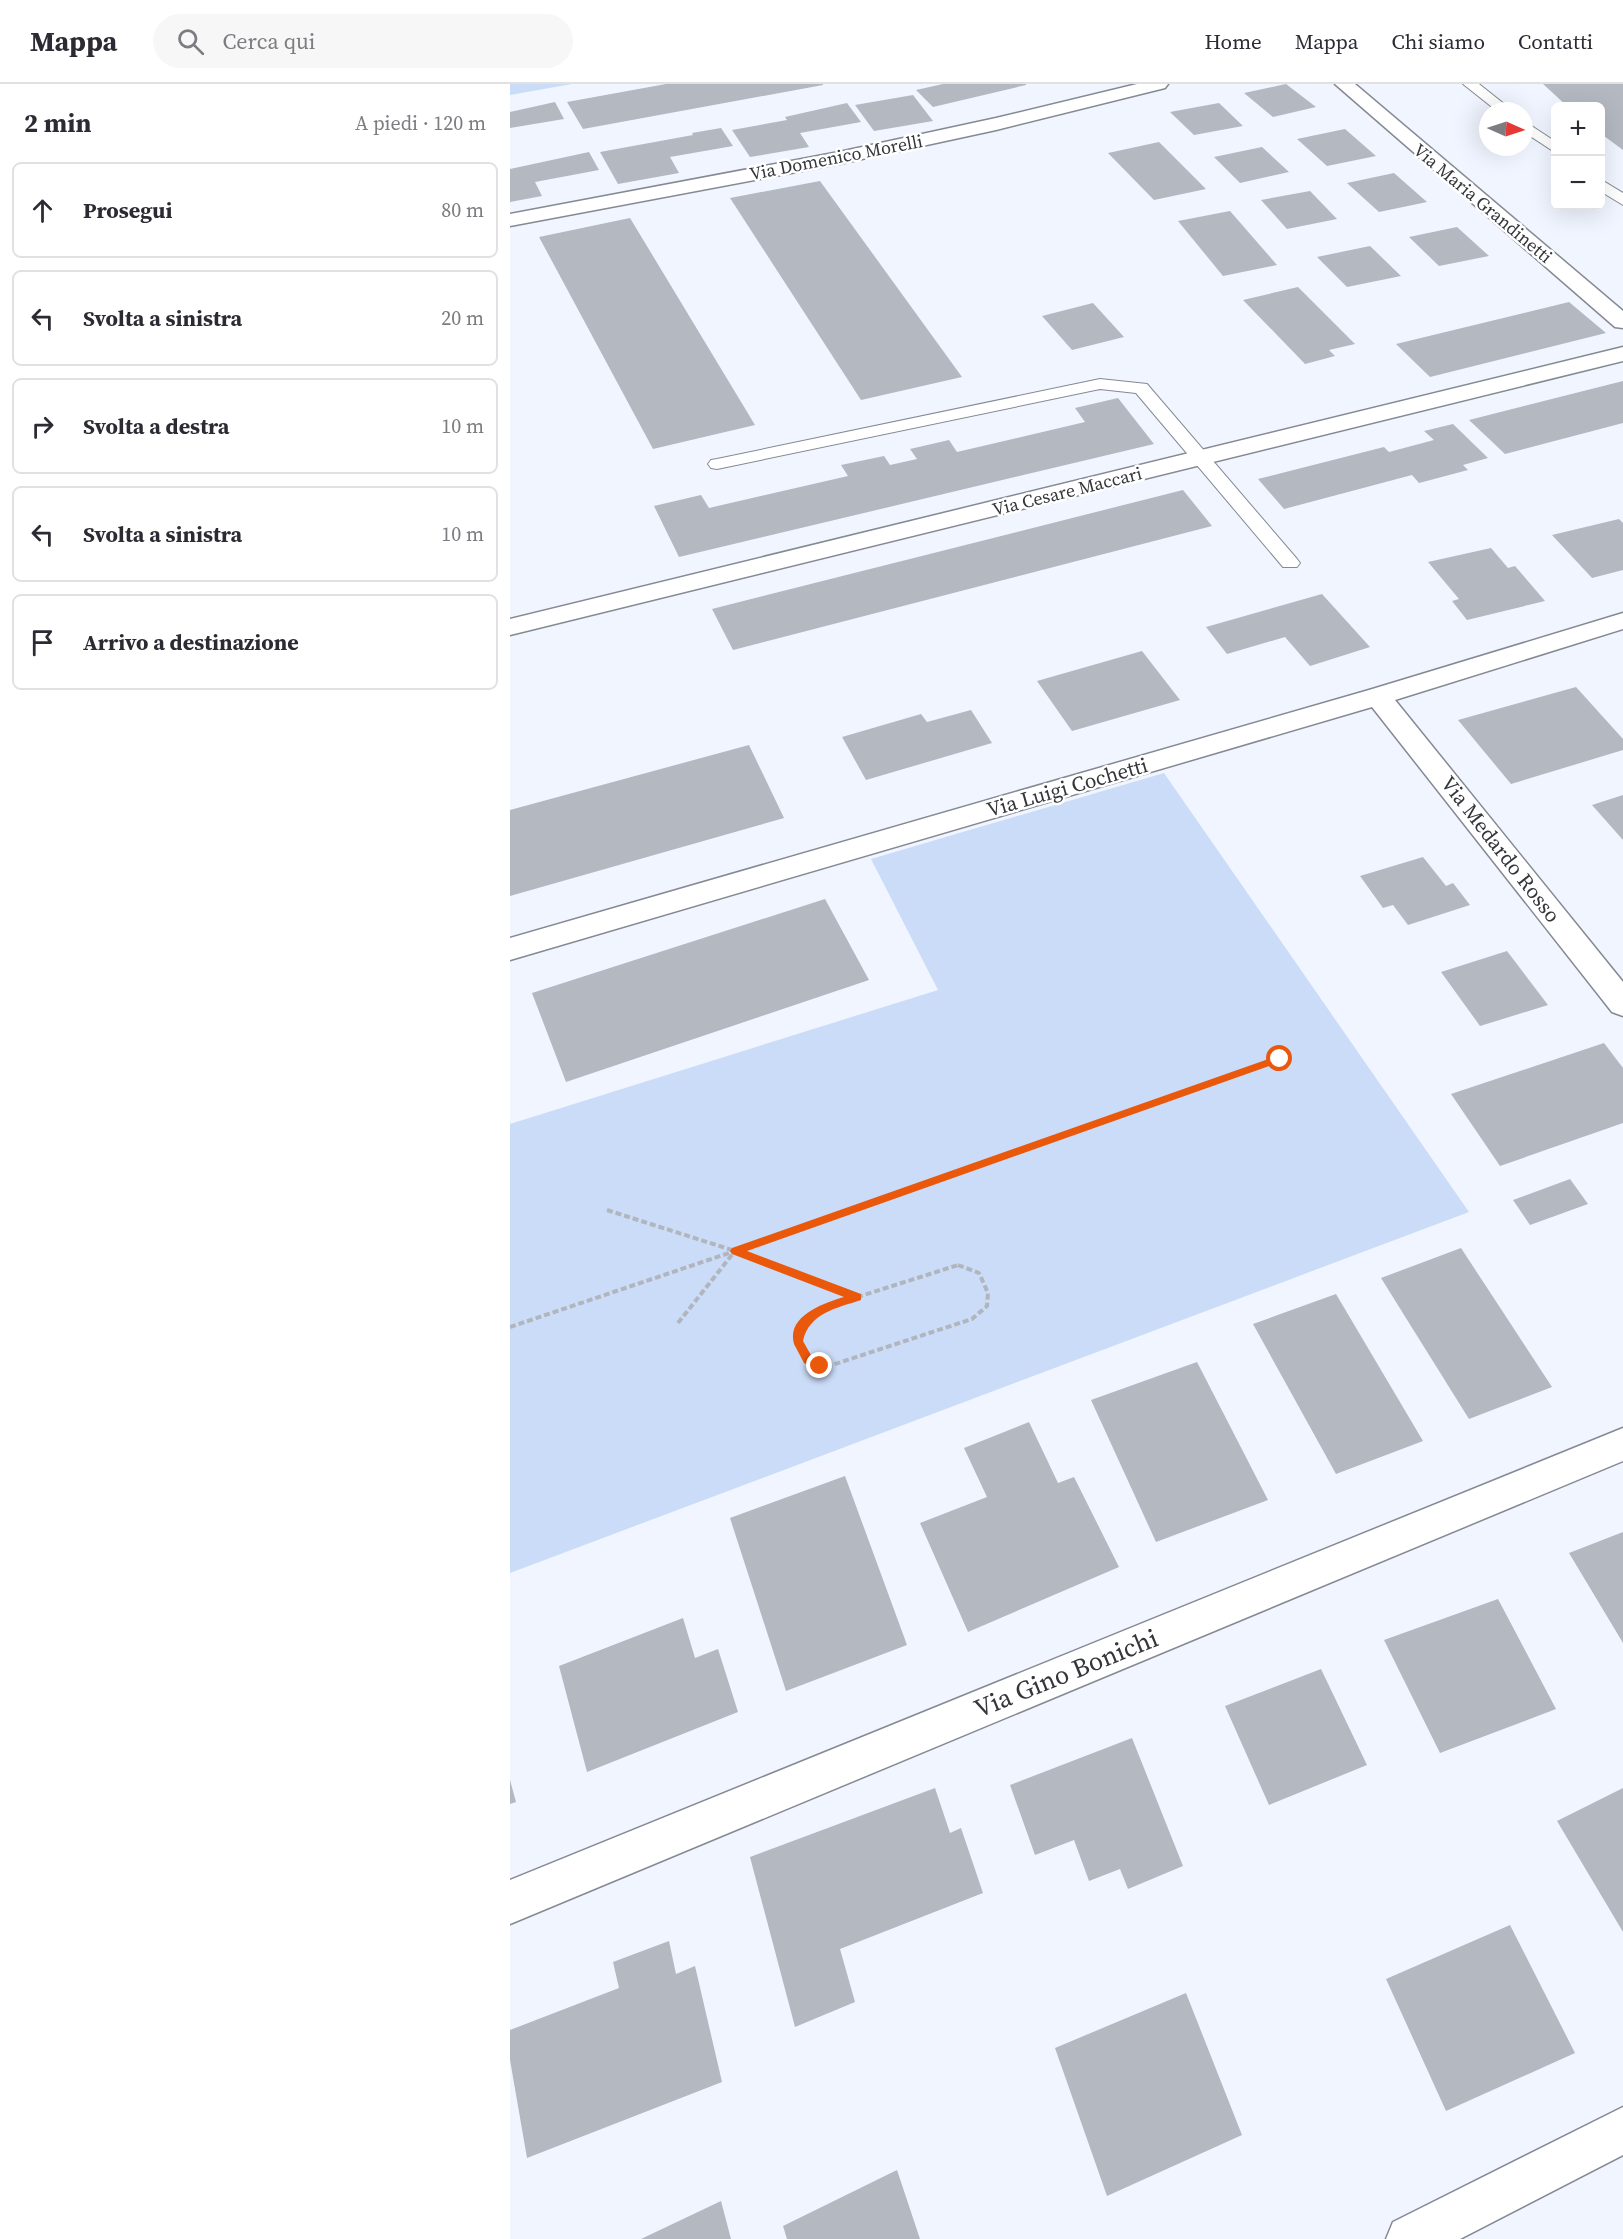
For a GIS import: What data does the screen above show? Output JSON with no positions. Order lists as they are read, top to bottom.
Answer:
{
  "streets": {
    "street": [
      "Via Domenico Morelli",
      "Via Maria Grandinetti",
      "Via Cesare Maccari",
      "Via Luigi Cochetti",
      "Via Medardo Rosso",
      "Via Gino Bonichi"
    ]
  },
  "crossings": [
    ["Via Luigi Cochetti", "Via Medardo Rosso"]
  ],
  "north": "right",
  "page": {
    "header": "Mappa",
    "search": "Cerca qui",
    "nav": [
      "Home",
      "Mappa",
      "Chi siamo",
      "Contatti"
    ],
    "heading": ["2 min", "A piedi · 120 m"],
    "map_buttons": ["+", "−"],
    "list": [
      ["Prosegui", "80 m"],
      ["Svolta a sinistra", "20 m"],
      ["Svolta a destra", "10 m"],
      ["Svolta a sinistra", "10 m"],
      "Arrivo a destinazione"
    ]
  }
}
